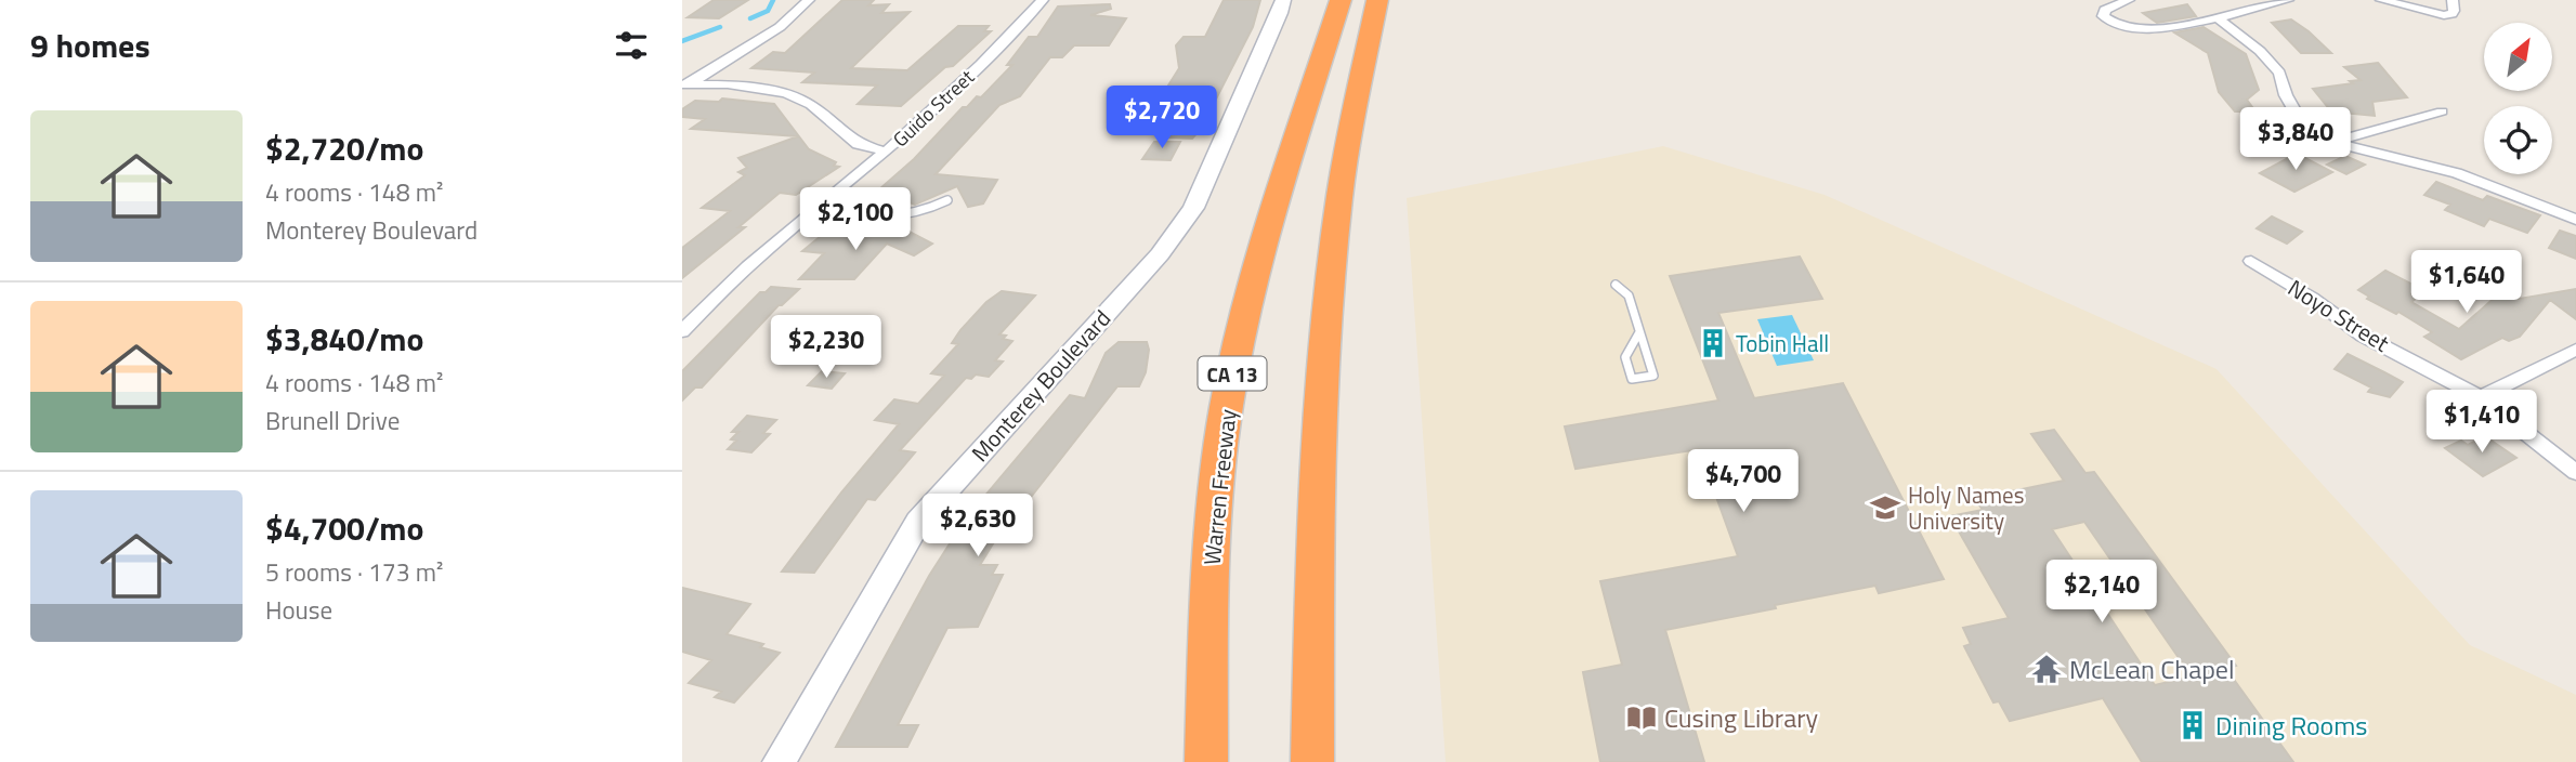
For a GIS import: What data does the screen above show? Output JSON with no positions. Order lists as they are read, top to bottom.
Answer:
{
  "streets": {
    "highway": ["CA 13", "Warren Freeway"],
    "street": ["Guido Street", "Noyo Street", "Monterey Boulevard"]
  },
  "places": {
    "building": ["Tobin Hall", "Dining Rooms"],
    "school or university": ["Holy Names University"],
    "temple": ["McLean Chapel"],
    "library": ["Cusing Library"]
  },
  "north": "top right",
  "page": {
    "heading": "9 homes",
    "price": [
      "$2,720",
      "$3,840",
      "$2,100",
      "$1,640",
      "$2,230",
      "$1,410",
      "$4,700",
      "$2,630",
      "$2,140"
    ],
    "list": [
      {
        "name": "$2,720/mo",
        "note": "4 rooms · 148 m² · Monterey Boulevard"
      },
      {
        "name": "$3,840/mo",
        "note": "4 rooms · 148 m² · Brunell Drive"
      },
      {
        "name": "$4,700/mo",
        "note": "5 rooms · 173 m² · House"
      }
    ]
  }
}
